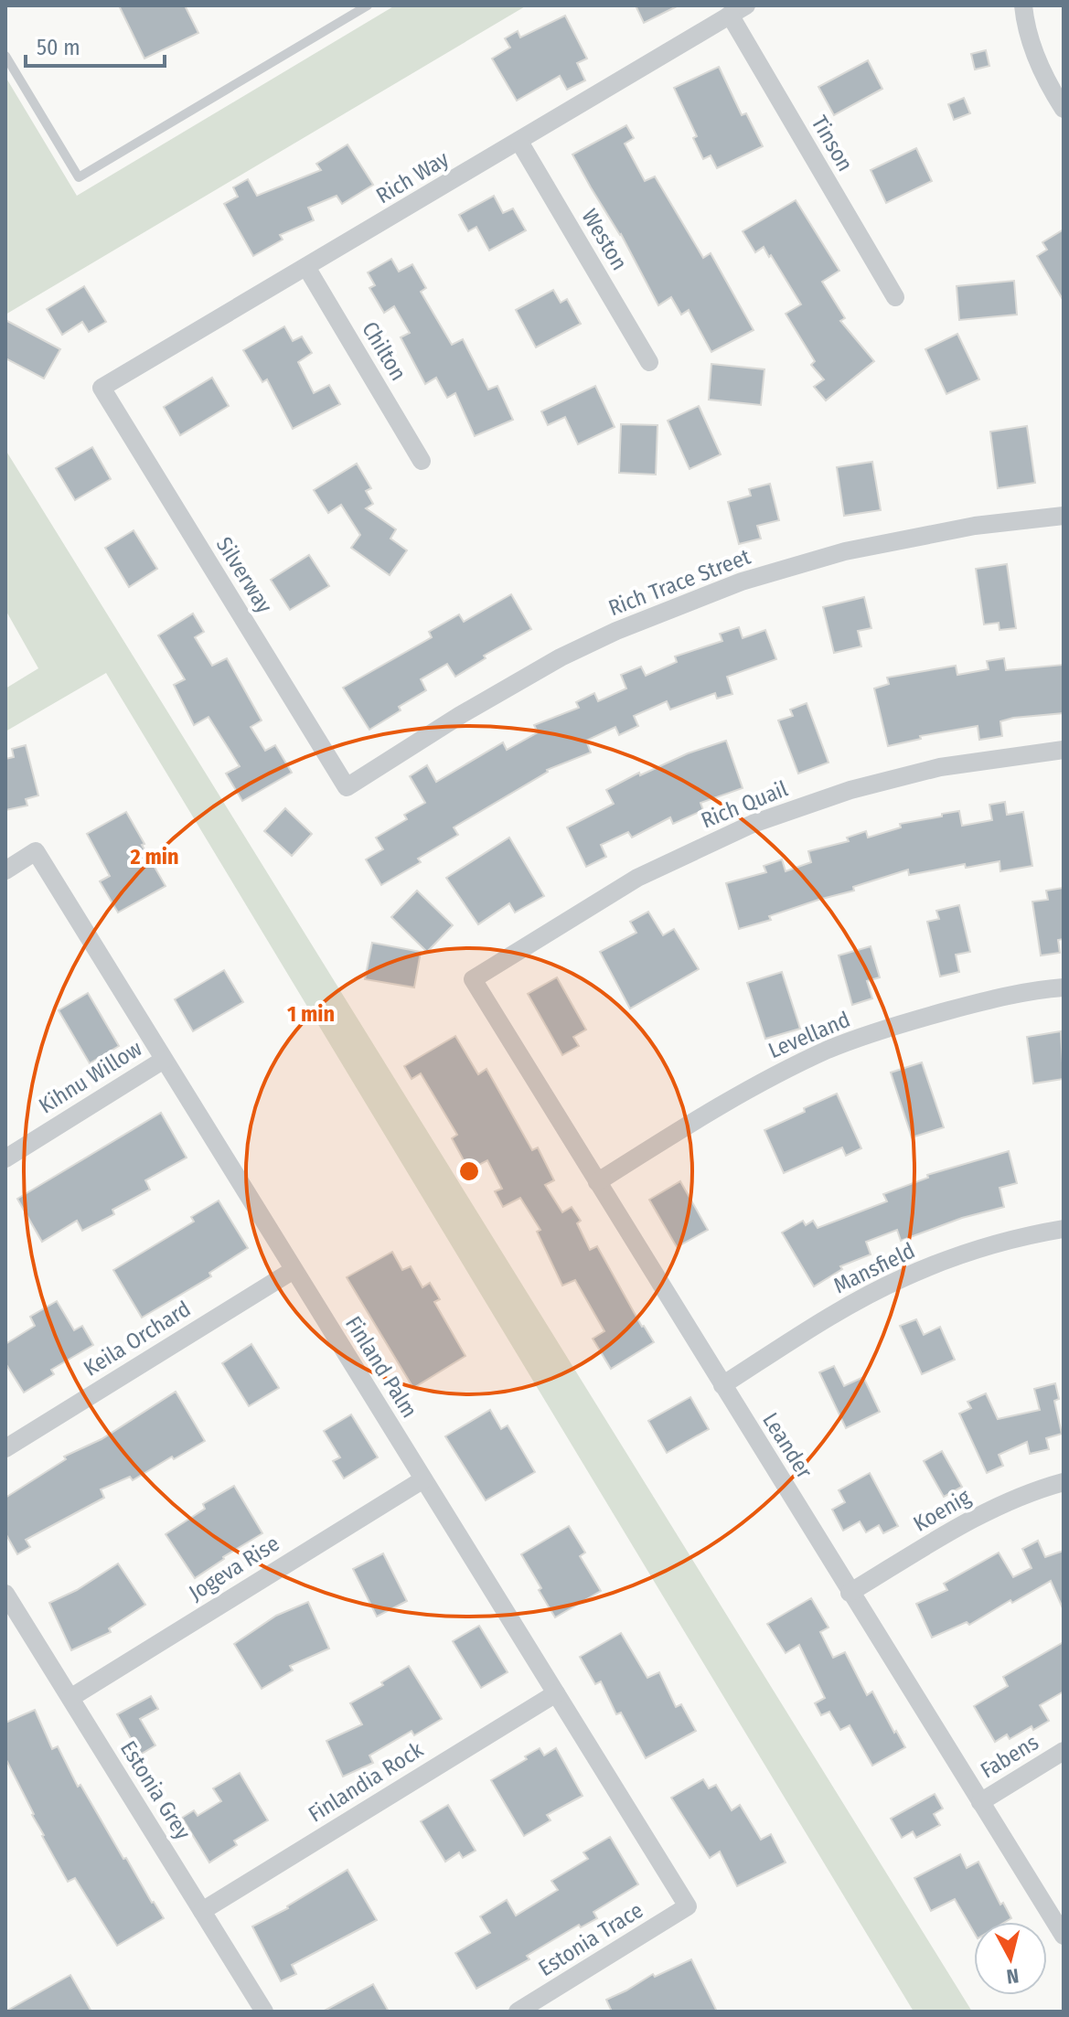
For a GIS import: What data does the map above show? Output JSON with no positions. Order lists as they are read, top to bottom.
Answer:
{
  "streets": {
    "street": [
      "Tinson",
      "Rich Way",
      "Weston",
      "Chilton",
      "Silverway",
      "Rich Trace Street",
      "Rich Quail",
      "Levelland",
      "Kihnu Willow",
      "Mansfield",
      "Keila Orchard",
      "Finland Palm",
      "Leander",
      "Koenig",
      "Jogeva Rise",
      "Fabens",
      "Finlandia Rock",
      "Estonia Grey",
      "Estonia Trace"
    ]
  },
  "crossings": [
    ["Tinson", "Rich Way"],
    ["Rich Way", "Weston"],
    ["Rich Way", "Chilton"],
    ["Rich Way", "Silverway"],
    ["Silverway", "Rich Trace Street"],
    ["Rich Quail", "Leander"],
    ["Levelland", "Leander"],
    ["Kihnu Willow", "Finland Palm"],
    ["Mansfield", "Leander"],
    ["Keila Orchard", "Finland Palm"],
    ["Finland Palm", "Jogeva Rise"],
    ["Finland Palm", "Finlandia Rock"],
    ["Finland Palm", "Estonia Trace"],
    ["Leander", "Koenig"],
    ["Leander", "Fabens"],
    ["Jogeva Rise", "Estonia Grey"],
    ["Finlandia Rock", "Estonia Grey"]
  ],
  "scale_bar": "50 m",
  "north": "bottom",
  "rings": ["2 min", "1 min"]
}
